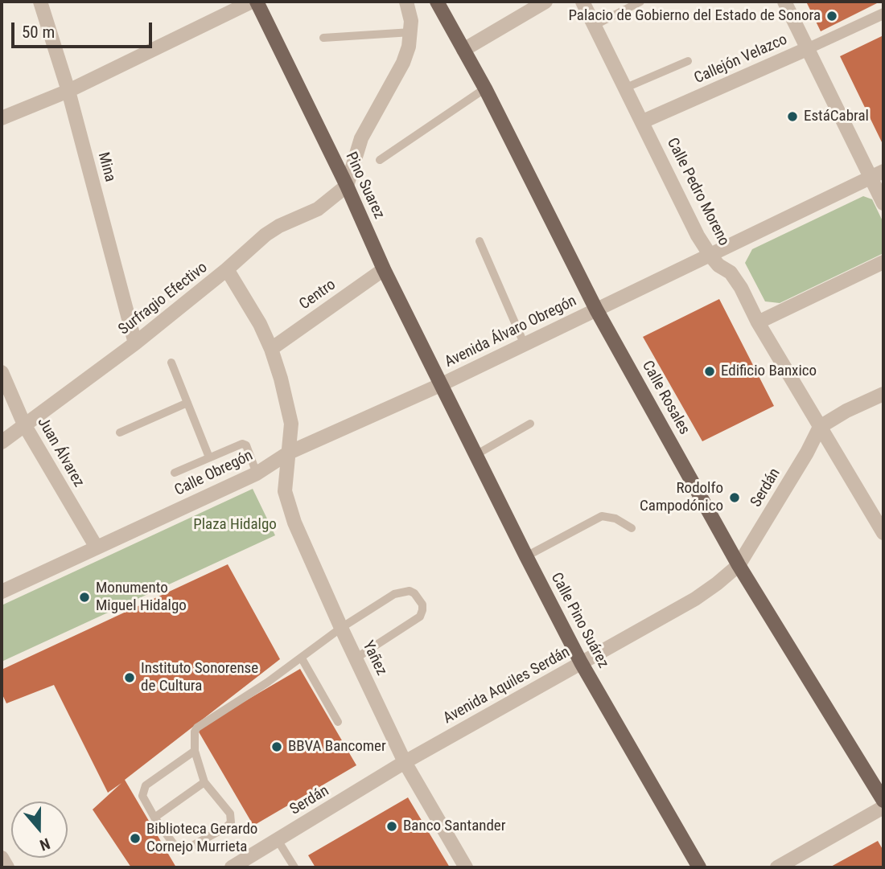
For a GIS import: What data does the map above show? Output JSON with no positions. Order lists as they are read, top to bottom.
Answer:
{
  "streets": {
    "main road": ["Pino Suarez", "Calle Rosales", "Calle Pino Suárez"],
    "street": [
      "Callejón Velazco",
      "Mina",
      "Calle Pedro Moreno",
      "Centro",
      "Surfragio Efectivo",
      "Avenida Álvaro Obregón",
      "Juan Álvarez",
      "Calle Obregón",
      "Serdán",
      "Yañez",
      "Avenida Aquiles Serdán"
    ]
  },
  "crossings": [
    ["Callejón Velazco", "Calle Pedro Moreno"],
    ["Mina", "Surfragio Efectivo"],
    ["Pino Suarez", "Centro"],
    ["Pino Suarez", "Surfragio Efectivo"],
    ["Pino Suarez", "Avenida Álvaro Obregón"],
    ["Pino Suarez", "Calle Obregón"],
    ["Pino Suarez", "Calle Pino Suárez"],
    ["Calle Pedro Moreno", "Avenida Álvaro Obregón"],
    ["Calle Pedro Moreno", "Serdán"],
    ["Centro", "Yañez"],
    ["Surfragio Efectivo", "Juan Álvarez"],
    ["Surfragio Efectivo", "Yañez"],
    ["Avenida Álvaro Obregón", "Calle Rosales"],
    ["Avenida Álvaro Obregón", "Calle Obregón"],
    ["Avenida Álvaro Obregón", "Calle Pino Suárez"],
    ["Calle Rosales", "Serdán"],
    ["Calle Rosales", "Avenida Aquiles Serdán"],
    ["Juan Álvarez", "Calle Obregón"],
    ["Calle Obregón", "Calle Pino Suárez"],
    ["Calle Obregón", "Yañez"],
    ["Serdán", "Yañez"],
    ["Serdán", "Avenida Aquiles Serdán"],
    ["Calle Pino Suárez", "Avenida Aquiles Serdán"],
    ["Yañez", "Avenida Aquiles Serdán"]
  ],
  "parks": ["Plaza Hidalgo"],
  "places": [
    "Palacio de Gobierno del Estado de Sonora",
    "EstáCabral",
    "Edificio Banxico",
    "Rodolfo Campodónico",
    "Monumento Miguel Hidalgo",
    "Instituto Sonorense de Cultura",
    "BBVA Bancomer",
    "Banco Santander",
    "Biblioteca Gerardo Cornejo Murrieta"
  ],
  "scale_bar": "50 m",
  "north": "bottom"
}
